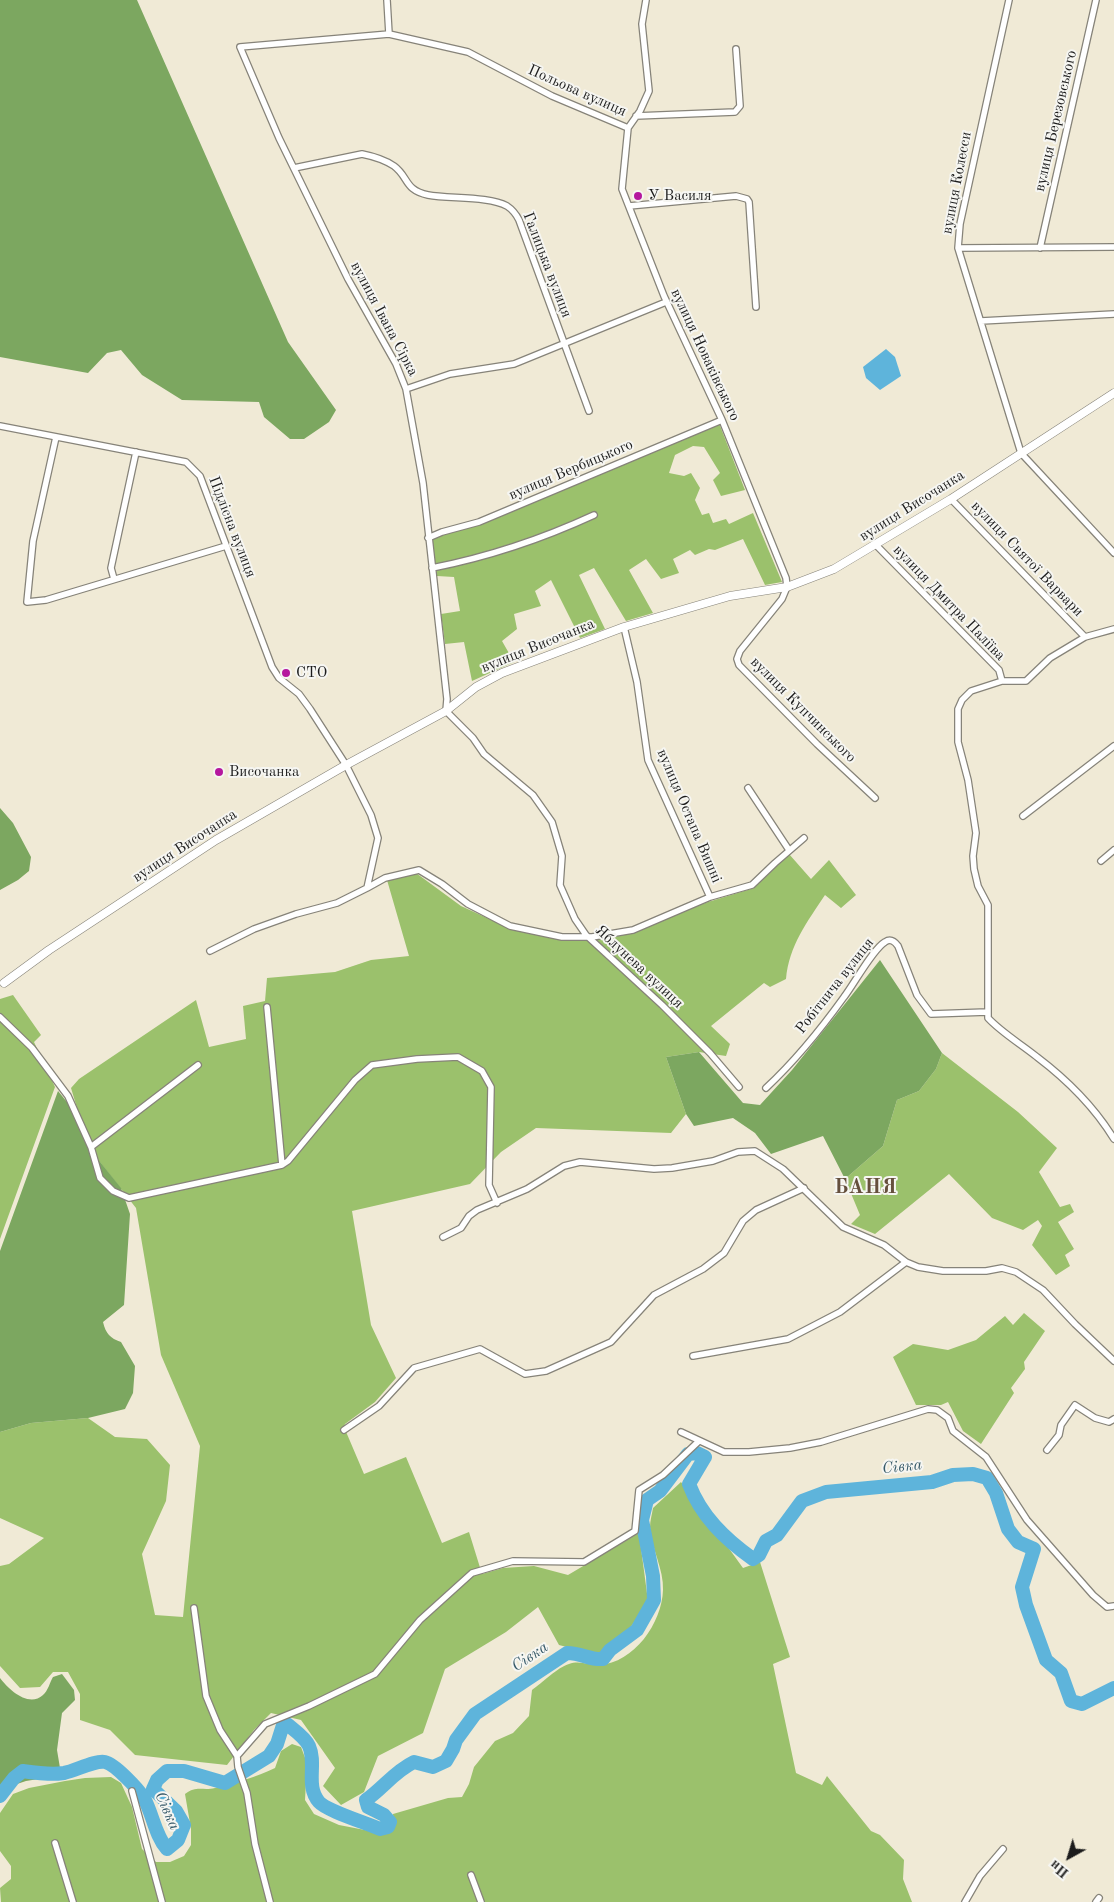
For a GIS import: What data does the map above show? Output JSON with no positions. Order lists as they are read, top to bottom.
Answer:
{
  "streets": {
    "street": [
      "Польова вулиця",
      "вулиця Березовського",
      "вулиця Колесси",
      "Галицька вулиця",
      "вулиця Івана Сірка",
      "вулиця Новаківського",
      "вулиця Вербицького",
      "вулиця Височанка",
      "Підлісна вулиця",
      "вулиця Святої Варвари",
      "вулиця Дмитра Паліїва",
      "вулиця Купчинського",
      "вулиця Остапа Вишні",
      "Яблунева вулиця",
      "Робітнича вулиця"
    ]
  },
  "crossings": [
    ["Польова вулиця", "вулиця Івана Сірка"],
    ["Польова вулиця", "вулиця Новаківського"],
    ["вулиця Колесси", "вулиця Височанка"],
    ["Галицька вулиця", "вулиця Івана Сірка"],
    ["вулиця Івана Сірка", "вулиця Вербицького"],
    ["вулиця Івана Сірка", "вулиця Височанка"],
    ["вулиця Івана Сірка", "Яблунева вулиця"],
    ["вулиця Новаківського", "вулиця Вербицького"],
    ["вулиця Новаківського", "вулиця Височанка"],
    ["вулиця Новаківського", "вулиця Купчинського"],
    ["вулиця Височанка", "Підлісна вулиця"],
    ["вулиця Височанка", "вулиця Святої Варвари"],
    ["вулиця Височанка", "вулиця Дмитра Паліїва"],
    ["вулиця Височанка", "вулиця Купчинського"],
    ["вулиця Височанка", "вулиця Остапа Вишні"],
    ["вулиця Височанка", "Яблунева вулиця"]
  ],
  "districts": ["БАНЯ"],
  "water": ["Сівка"],
  "places": ["У Василя", "СТО", "Височанка"],
  "north": "bottom left"
}
